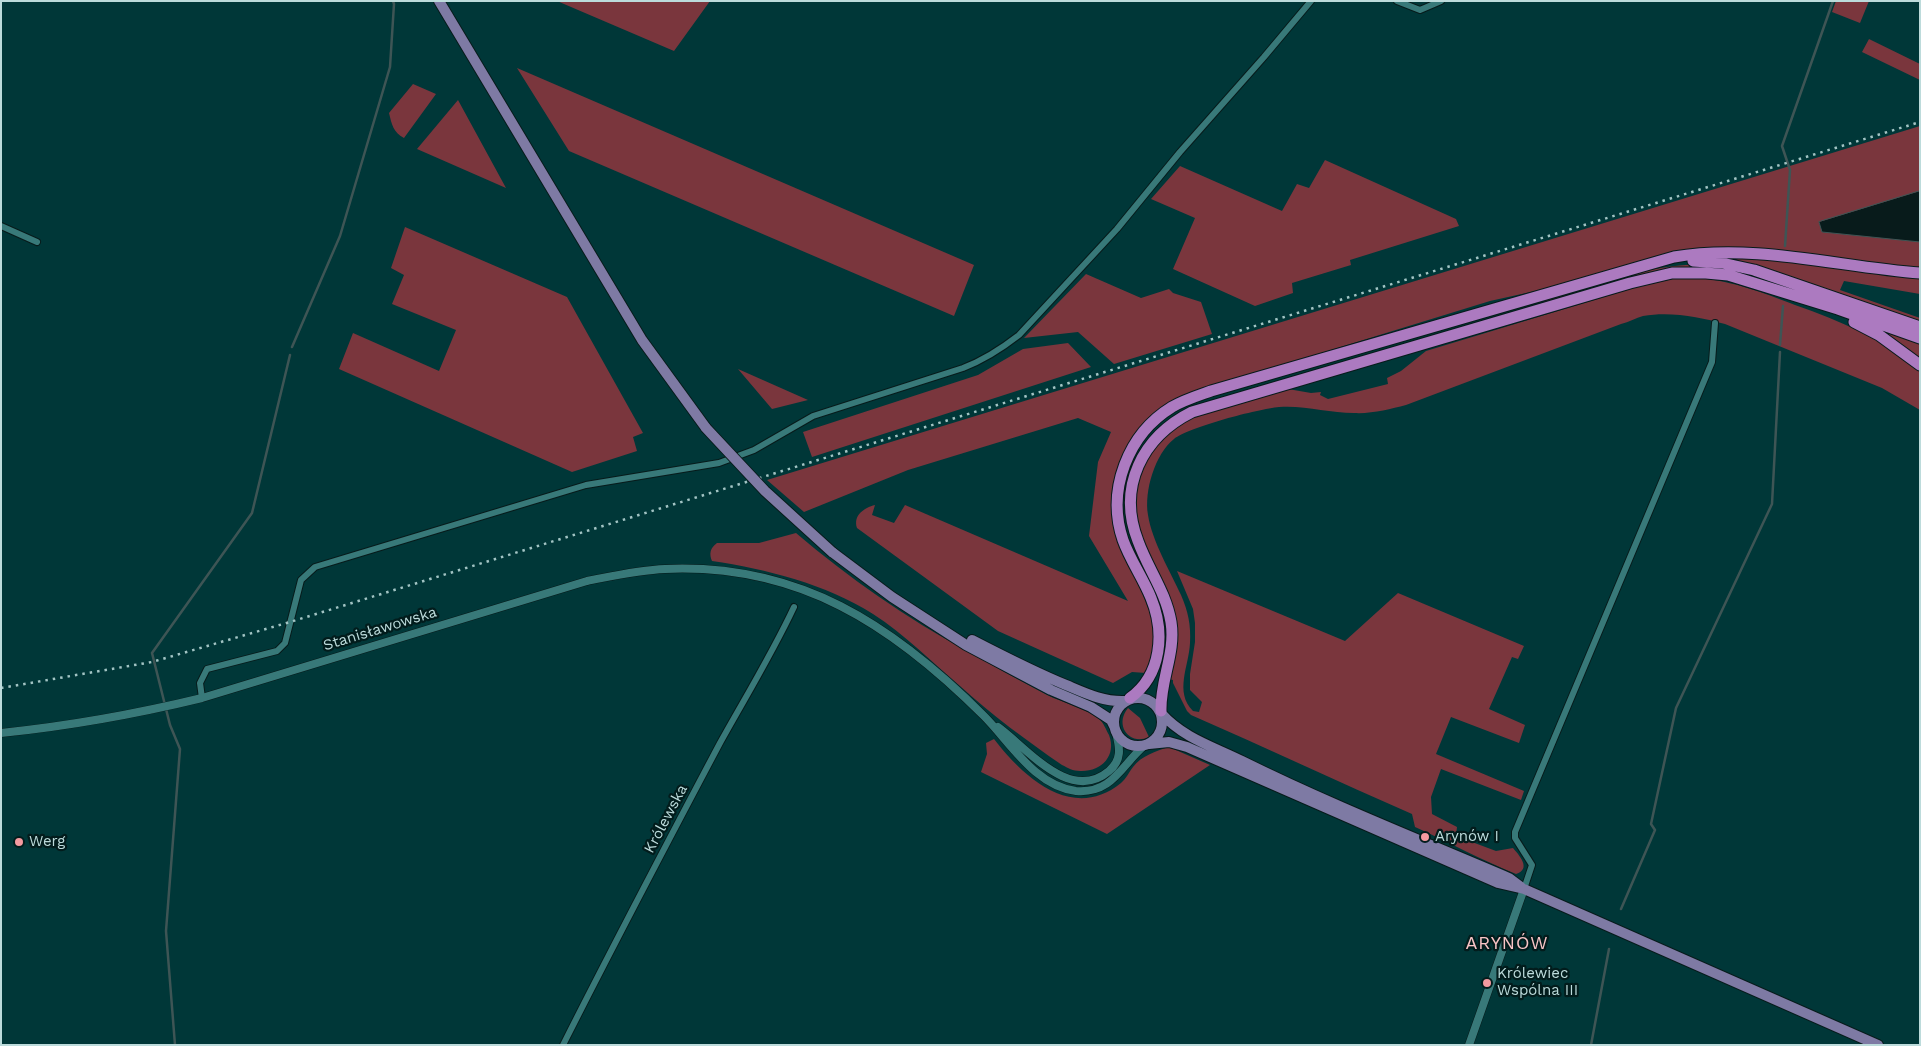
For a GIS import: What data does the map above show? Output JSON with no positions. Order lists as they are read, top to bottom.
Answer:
{
  "streets": {
    "street": ["Stanisławowska", "Królewska"]
  },
  "districts": ["ARYNÓW"],
  "places": ["Arynów I", "Werg", "Królewiec Wspólna III"]
}
